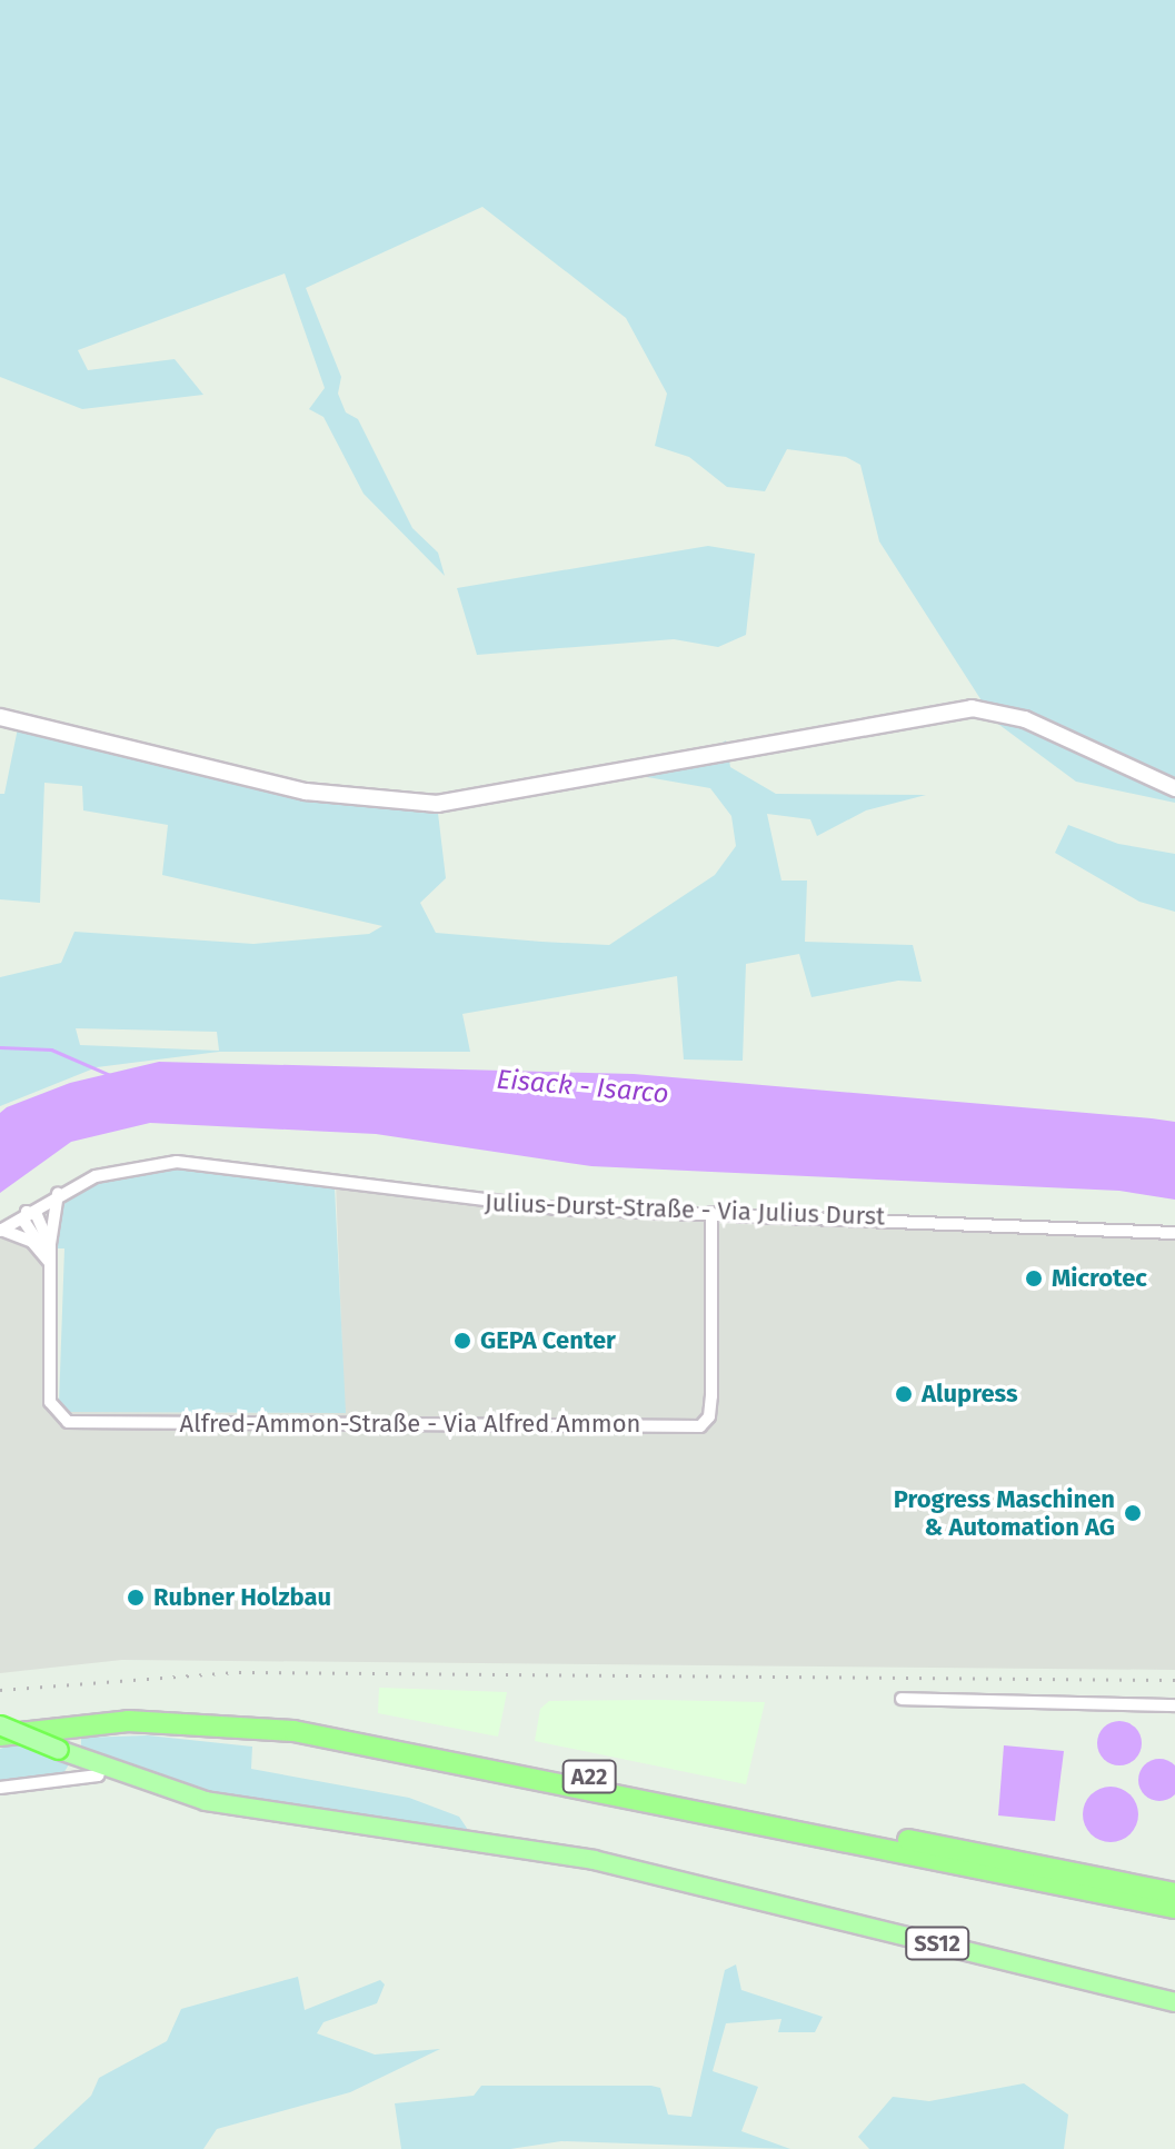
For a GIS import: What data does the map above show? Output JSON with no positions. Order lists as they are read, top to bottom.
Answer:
{
  "streets": {
    "highway": ["A22"],
    "main road": ["SS12"],
    "street": ["Julius-Durst-Straße - Via Julius Durst", "Alfred-Ammon-Straße - Via Alfred Ammon"]
  },
  "crossings": [
    ["Julius-Durst-Straße - Via Julius Durst", "Alfred-Ammon-Straße - Via Alfred Ammon"],
    ["A22", "SS12"]
  ],
  "water": ["Eisack - Isarco"],
  "places": [
    "Microtec",
    "GEPA Center",
    "Alupress",
    "Progress Maschinen & Automation AG",
    "Rubner Holzbau"
  ]
}
